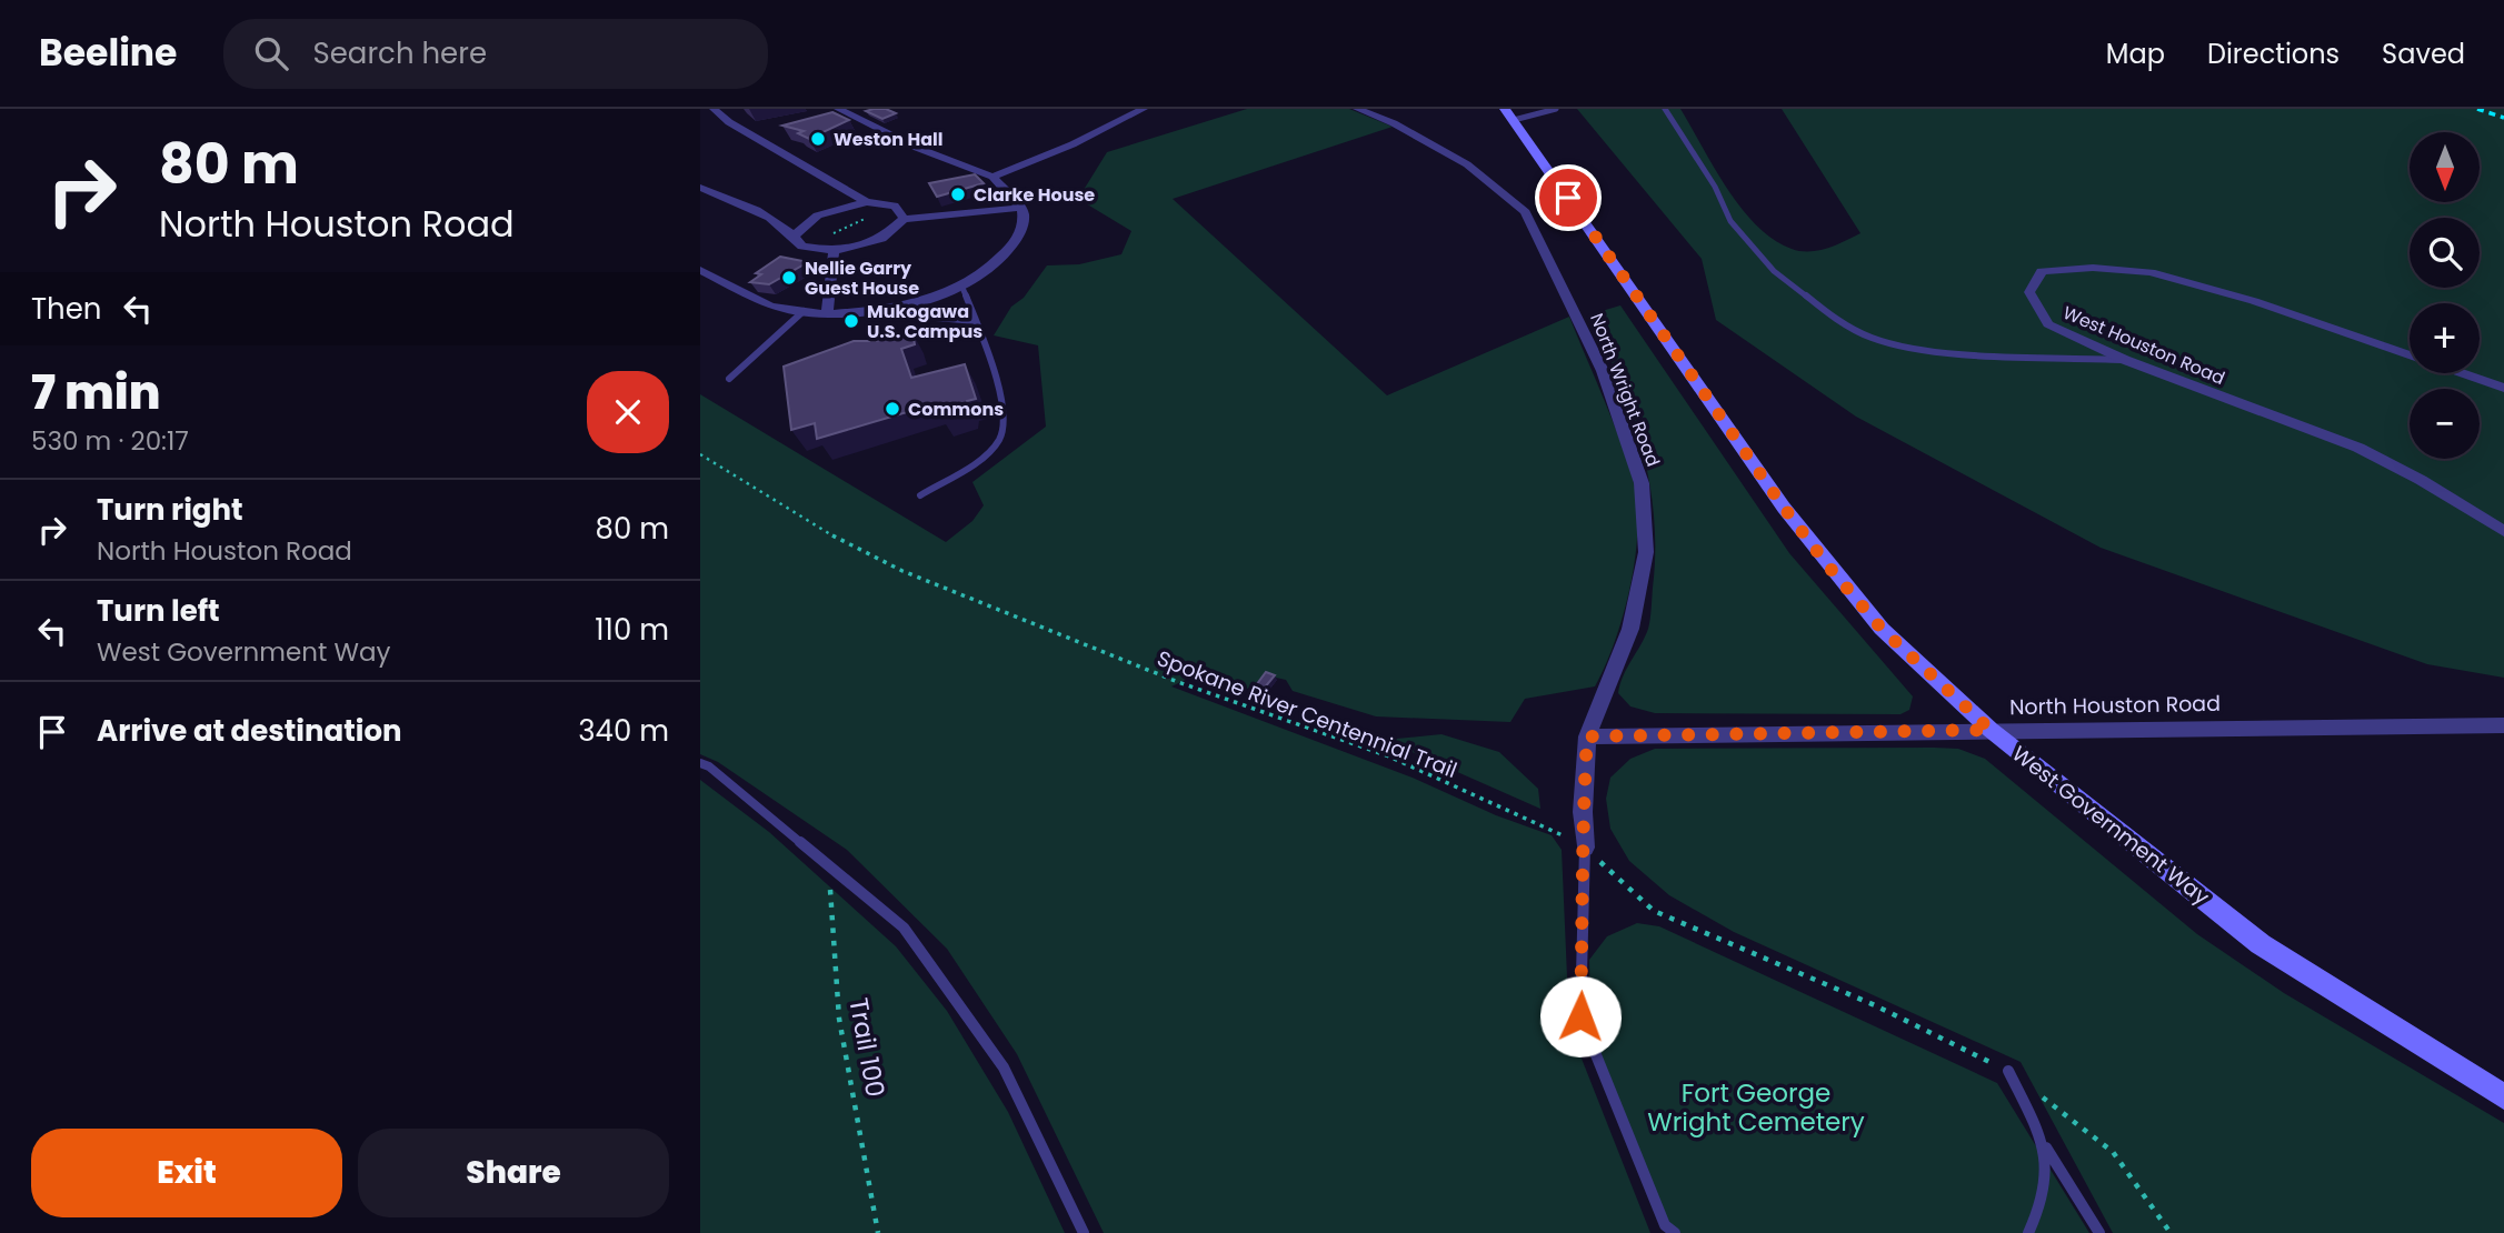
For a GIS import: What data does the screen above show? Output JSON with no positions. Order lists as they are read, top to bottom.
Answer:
{
  "streets": {
    "main road": ["West Government Way"],
    "street": ["West Houston Road", "North Wright Road", "North Houston Road"],
    "path": ["Spokane River Centennial Trail", "Trail 100"]
  },
  "crossings": [
    ["North Wright Road", "North Houston Road"],
    ["North Houston Road", "West Government Way"]
  ],
  "parks": ["Fort George Wright Cemetery"],
  "places": [
    "Weston Hall",
    "Clarke House",
    "Nellie Garry Guest House",
    "Mukogawa U.S. Campus",
    "Commons"
  ],
  "north": "bottom",
  "page": {
    "header": "Beeline",
    "search": "Search here",
    "nav": ["Map", "Directions", "Saved"],
    "turn": ["80 m", "North Houston Road"],
    "map_buttons": ["+", "−"],
    "then": "Then",
    "heading": ["7 min", "530 m · 20:17"],
    "list": [
      {
        "name": "Turn right",
        "note": "North Houston Road",
        "value": "80 m"
      },
      {
        "name": "Turn left",
        "note": "West Government Way",
        "value": "110 m"
      },
      {
        "name": "Arrive at destination",
        "value": "340 m"
      }
    ],
    "buttons": ["Exit", "Share"]
  }
}
